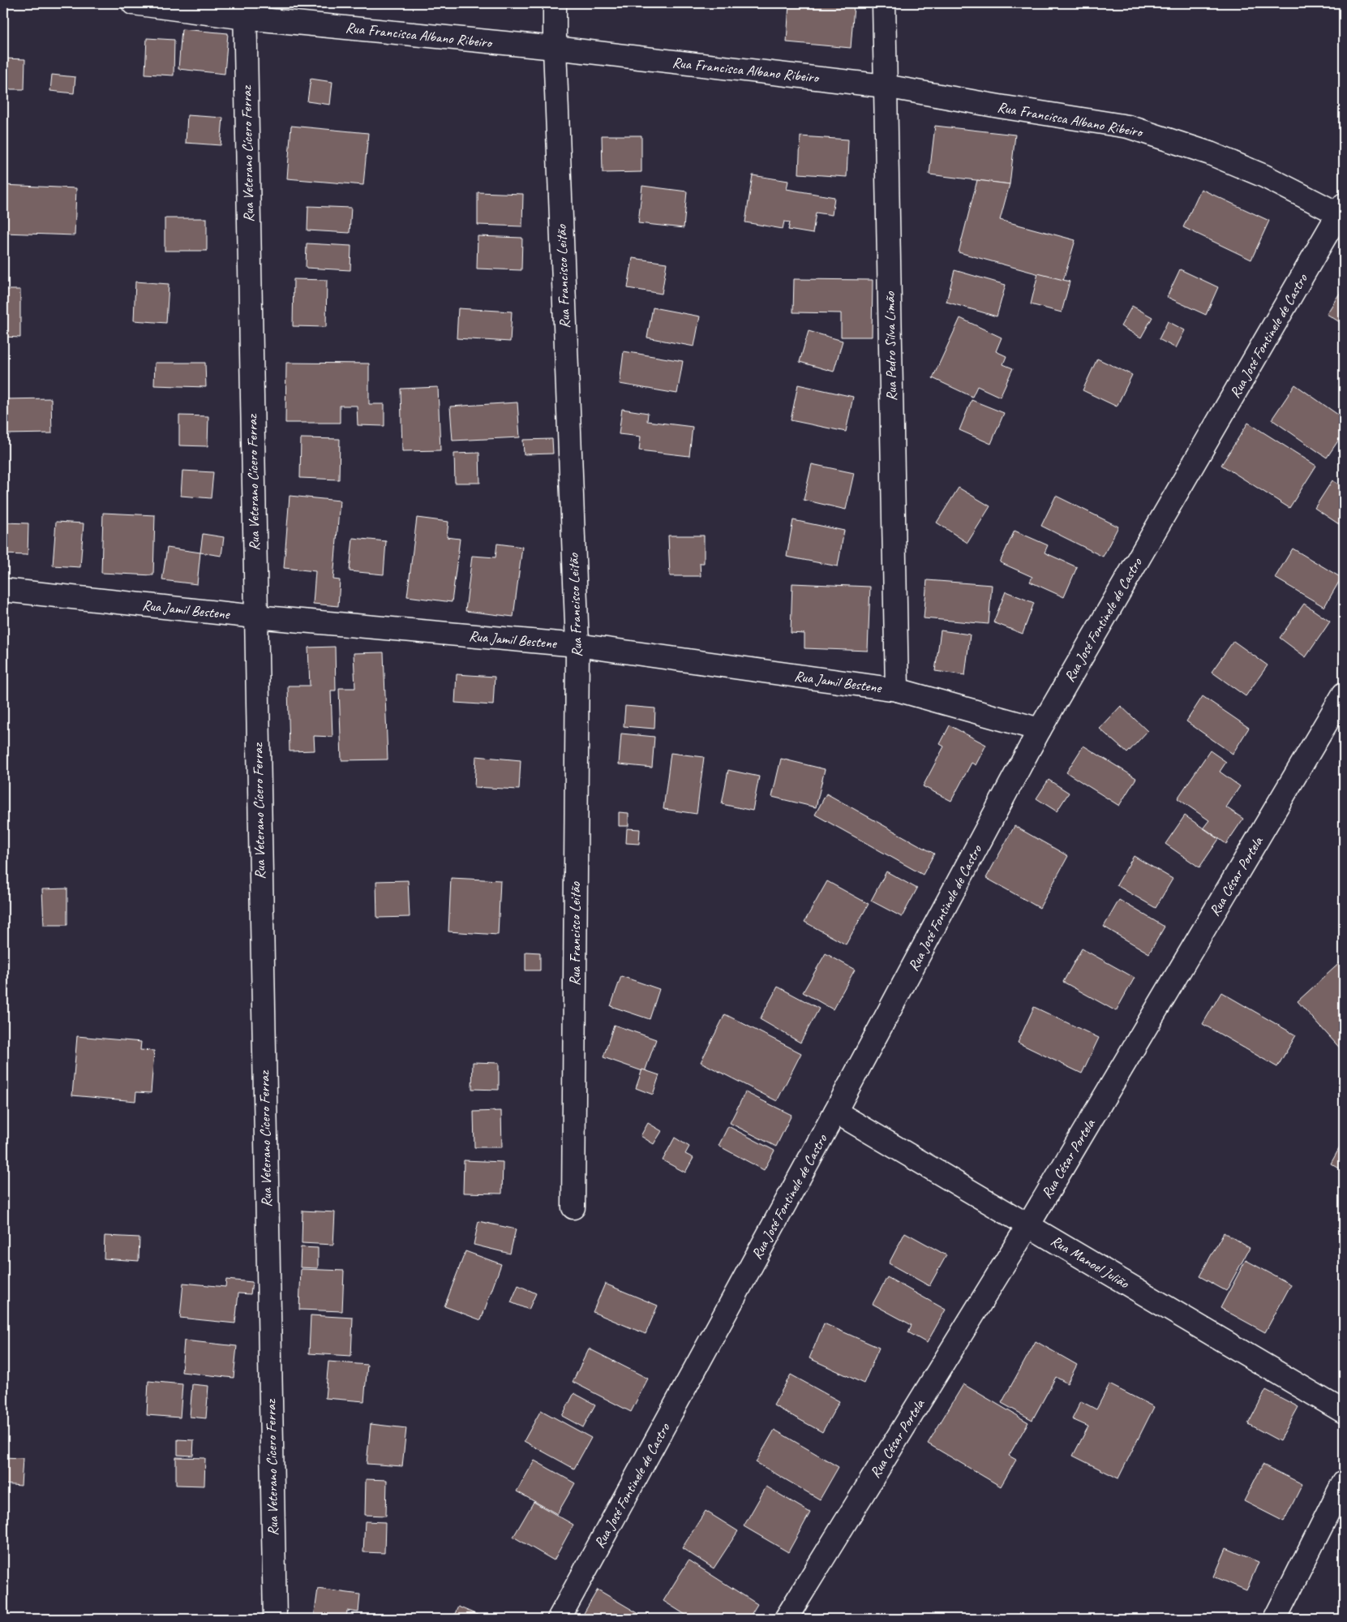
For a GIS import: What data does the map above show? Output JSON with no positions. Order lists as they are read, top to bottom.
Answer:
{
  "streets": {
    "street": [
      "Rua Francisca Albano Ribeiro",
      "Rua Veterano Cícero Ferraz",
      "Rua Francisco Leitão",
      "Rua José Fontinele de Castro",
      "Rua Pedro Silva Limão",
      "Rua Jamil Bestene",
      "Rua César Portela",
      "Rua Manoel Julião"
    ]
  },
  "crossings": [
    ["Rua Francisca Albano Ribeiro", "Rua Veterano Cícero Ferraz"],
    ["Rua Francisca Albano Ribeiro", "Rua Francisco Leitão"],
    ["Rua Francisca Albano Ribeiro", "Rua José Fontinele de Castro"],
    ["Rua Francisca Albano Ribeiro", "Rua Pedro Silva Limão"],
    ["Rua Veterano Cícero Ferraz", "Rua Jamil Bestene"],
    ["Rua Francisco Leitão", "Rua Jamil Bestene"],
    ["Rua José Fontinele de Castro", "Rua Jamil Bestene"],
    ["Rua José Fontinele de Castro", "Rua Manoel Julião"],
    ["Rua Pedro Silva Limão", "Rua Jamil Bestene"],
    ["Rua César Portela", "Rua Manoel Julião"]
  ]
}
